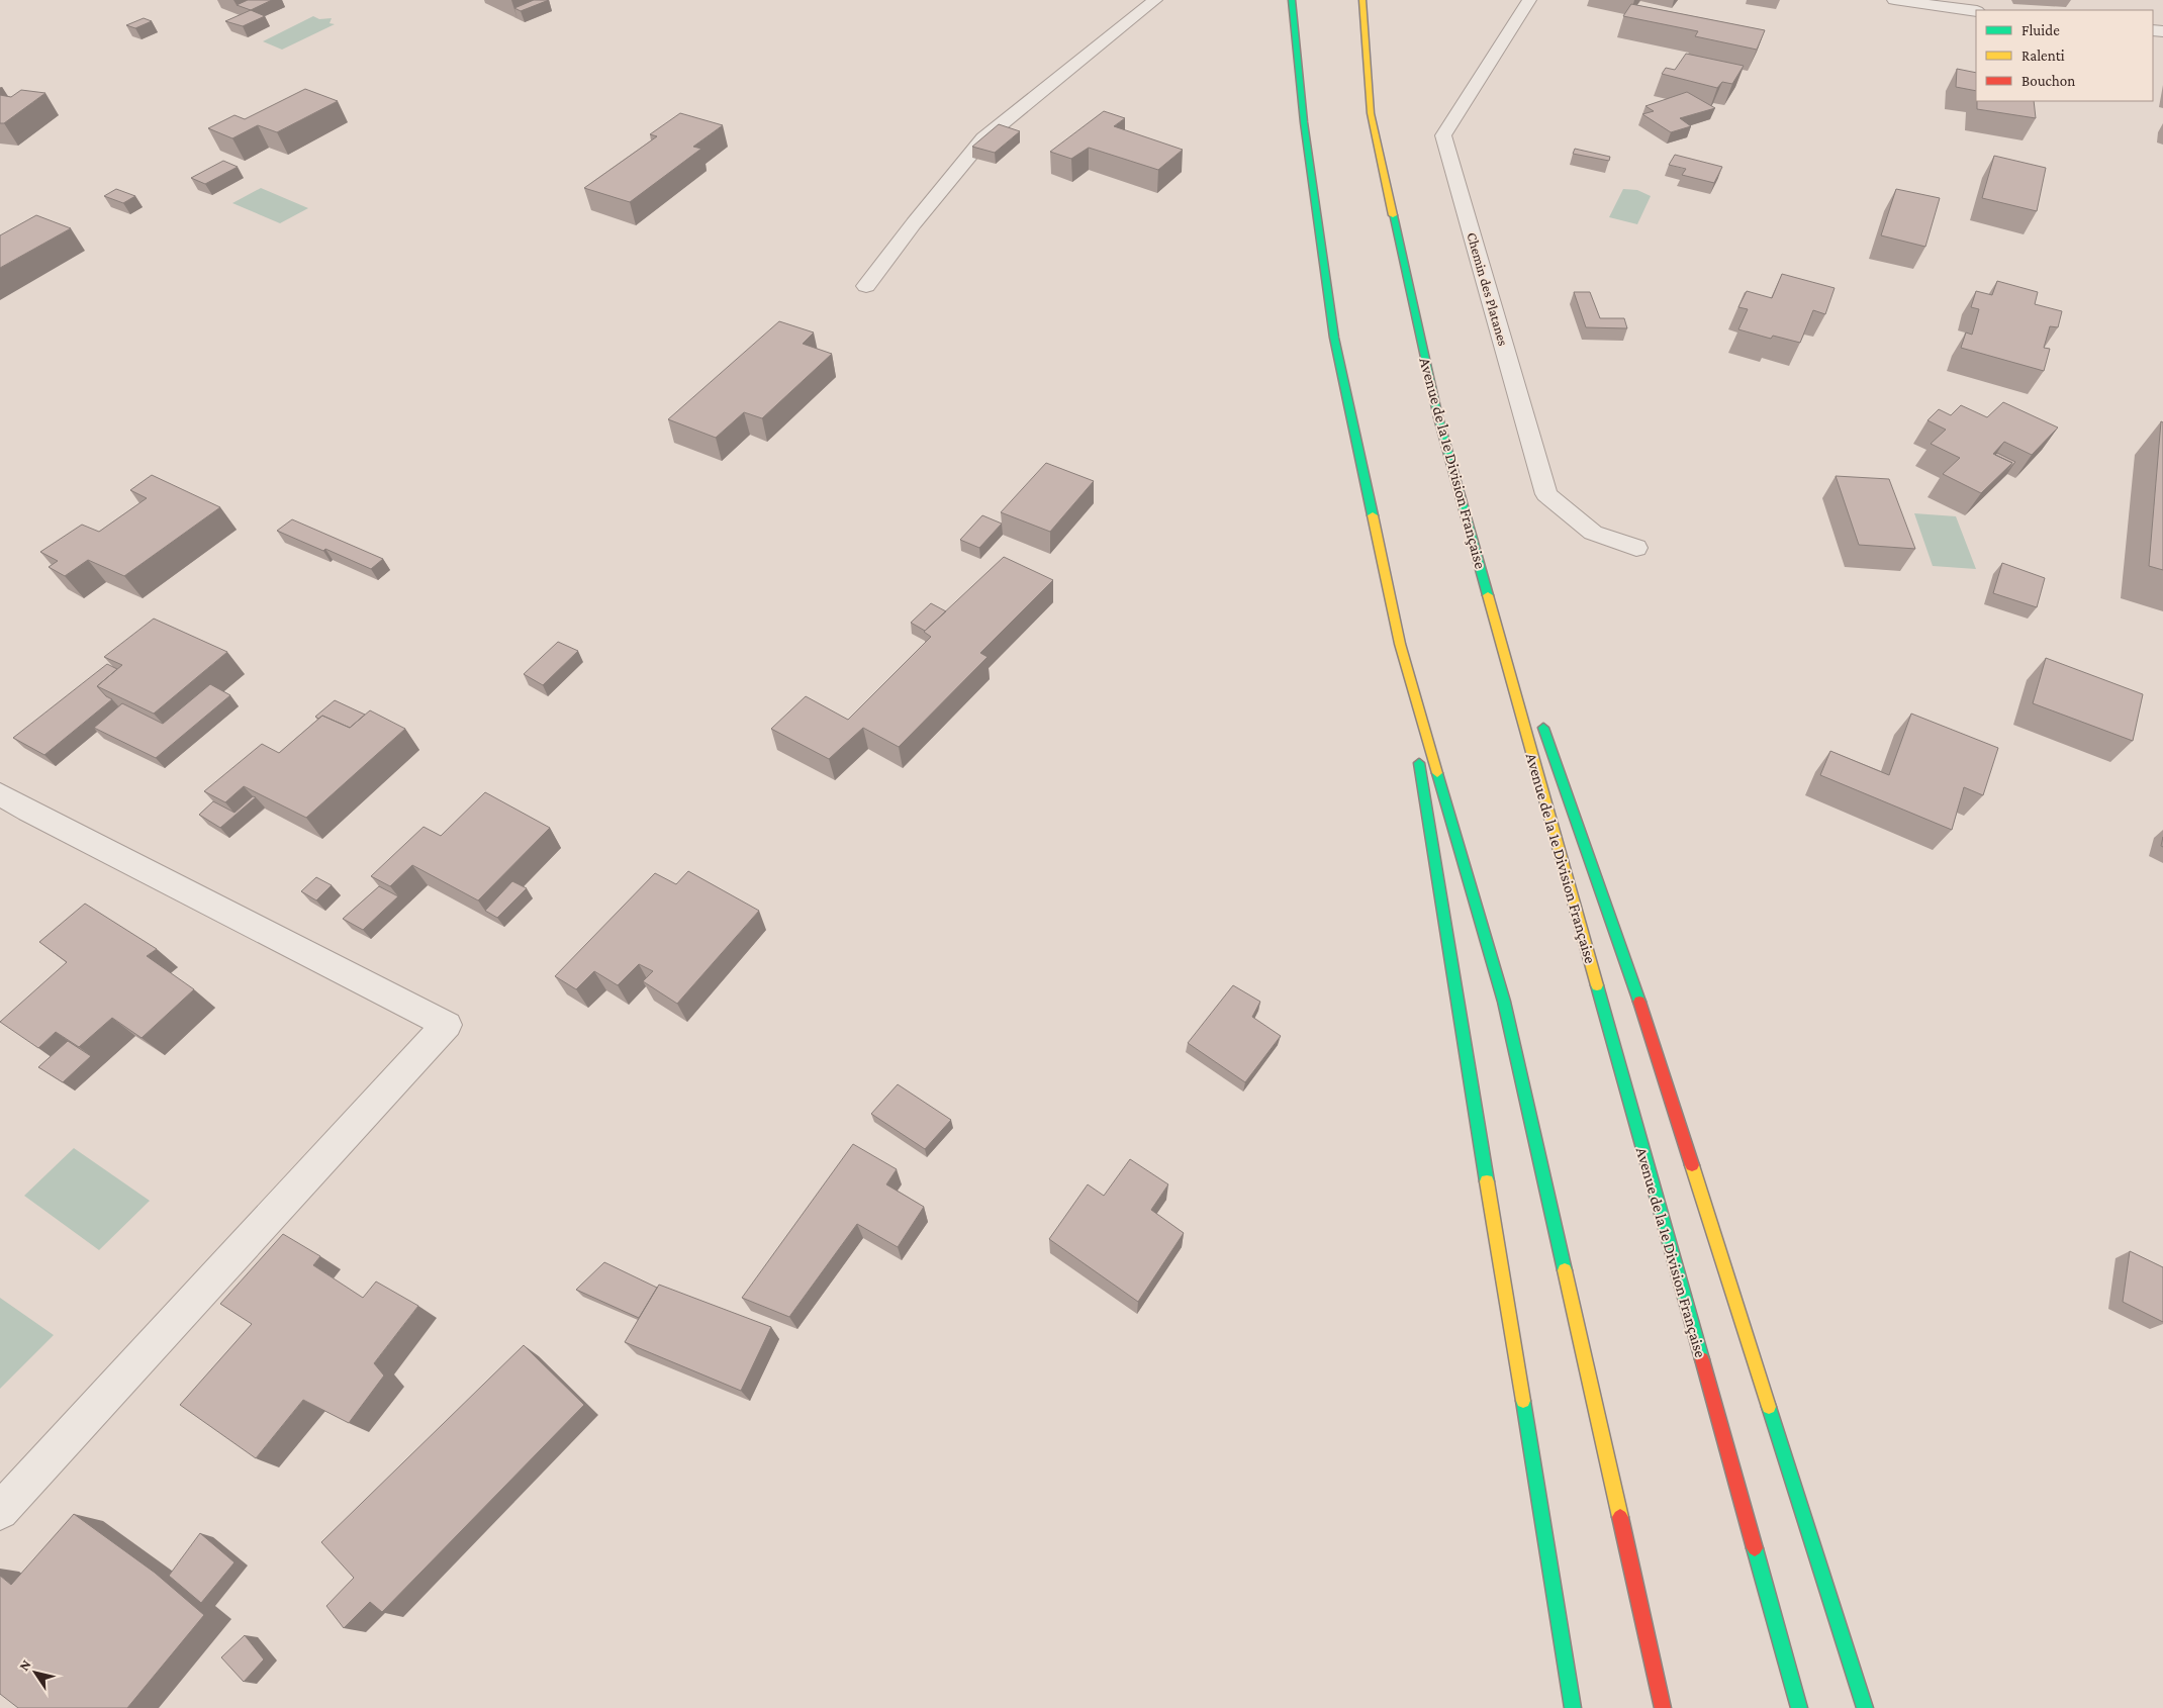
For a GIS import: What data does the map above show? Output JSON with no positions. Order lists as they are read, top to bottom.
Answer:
{
  "streets": {
    "highway": ["Avenue de la 1e Division Française"],
    "street": ["Chemin des Platanes"]
  },
  "legend": ["Fluide", "Ralenti", "Bouchon"],
  "north": "top left"
}
